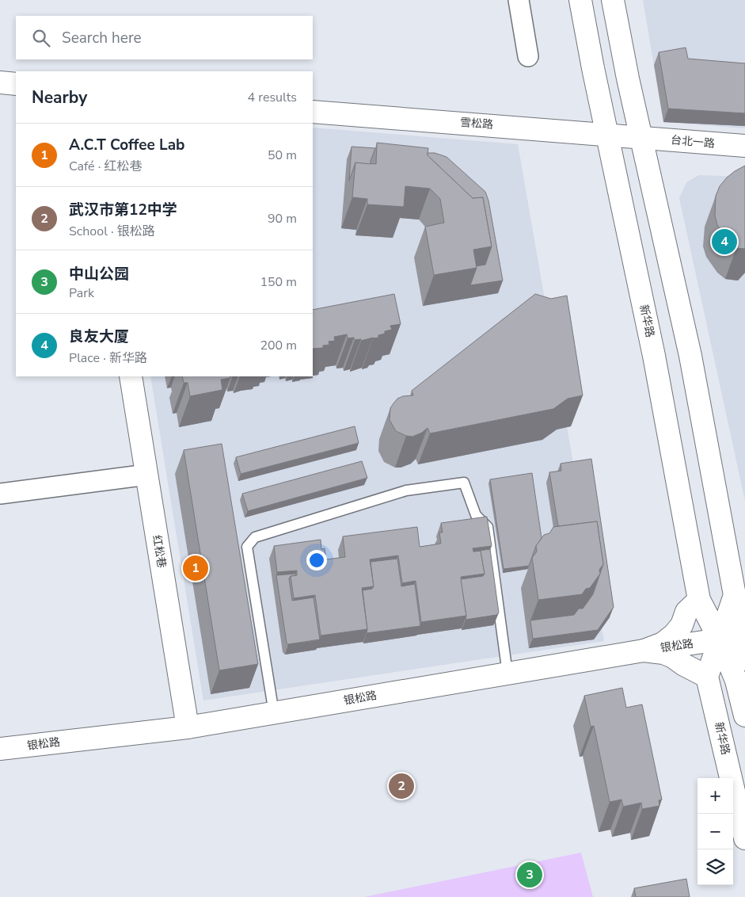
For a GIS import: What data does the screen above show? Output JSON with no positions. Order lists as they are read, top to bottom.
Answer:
{
  "streets": {
    "main road": [
      "雪松路",
      "台北一路",
      "新华路",
      "红松巷",
      "银松路"
    ]
  },
  "crossings": [
    ["雪松路", "台北一路"],
    ["雪松路", "新华路"],
    ["新华路", "银松路"],
    ["红松巷", "银松路"]
  ],
  "page": {
    "search": "Search here",
    "heading": ["Nearby", "4 results"],
    "list": [
      {
        "mark": "1",
        "name": "A.C.T Coffee Lab",
        "note": "Café · 红松巷",
        "value": "50 m"
      },
      {
        "mark": "2",
        "name": "武汉市第12中学",
        "note": "School · 银松路",
        "value": "90 m"
      },
      {
        "mark": "3",
        "name": "中山公园",
        "note": "Park",
        "value": "150 m"
      },
      {
        "mark": "4",
        "name": "良友大厦",
        "note": "Place · 新华路",
        "value": "200 m"
      }
    ],
    "pins": [
      "4",
      "1",
      "2",
      "3"
    ],
    "map_buttons": ["+", "−"]
  }
}
